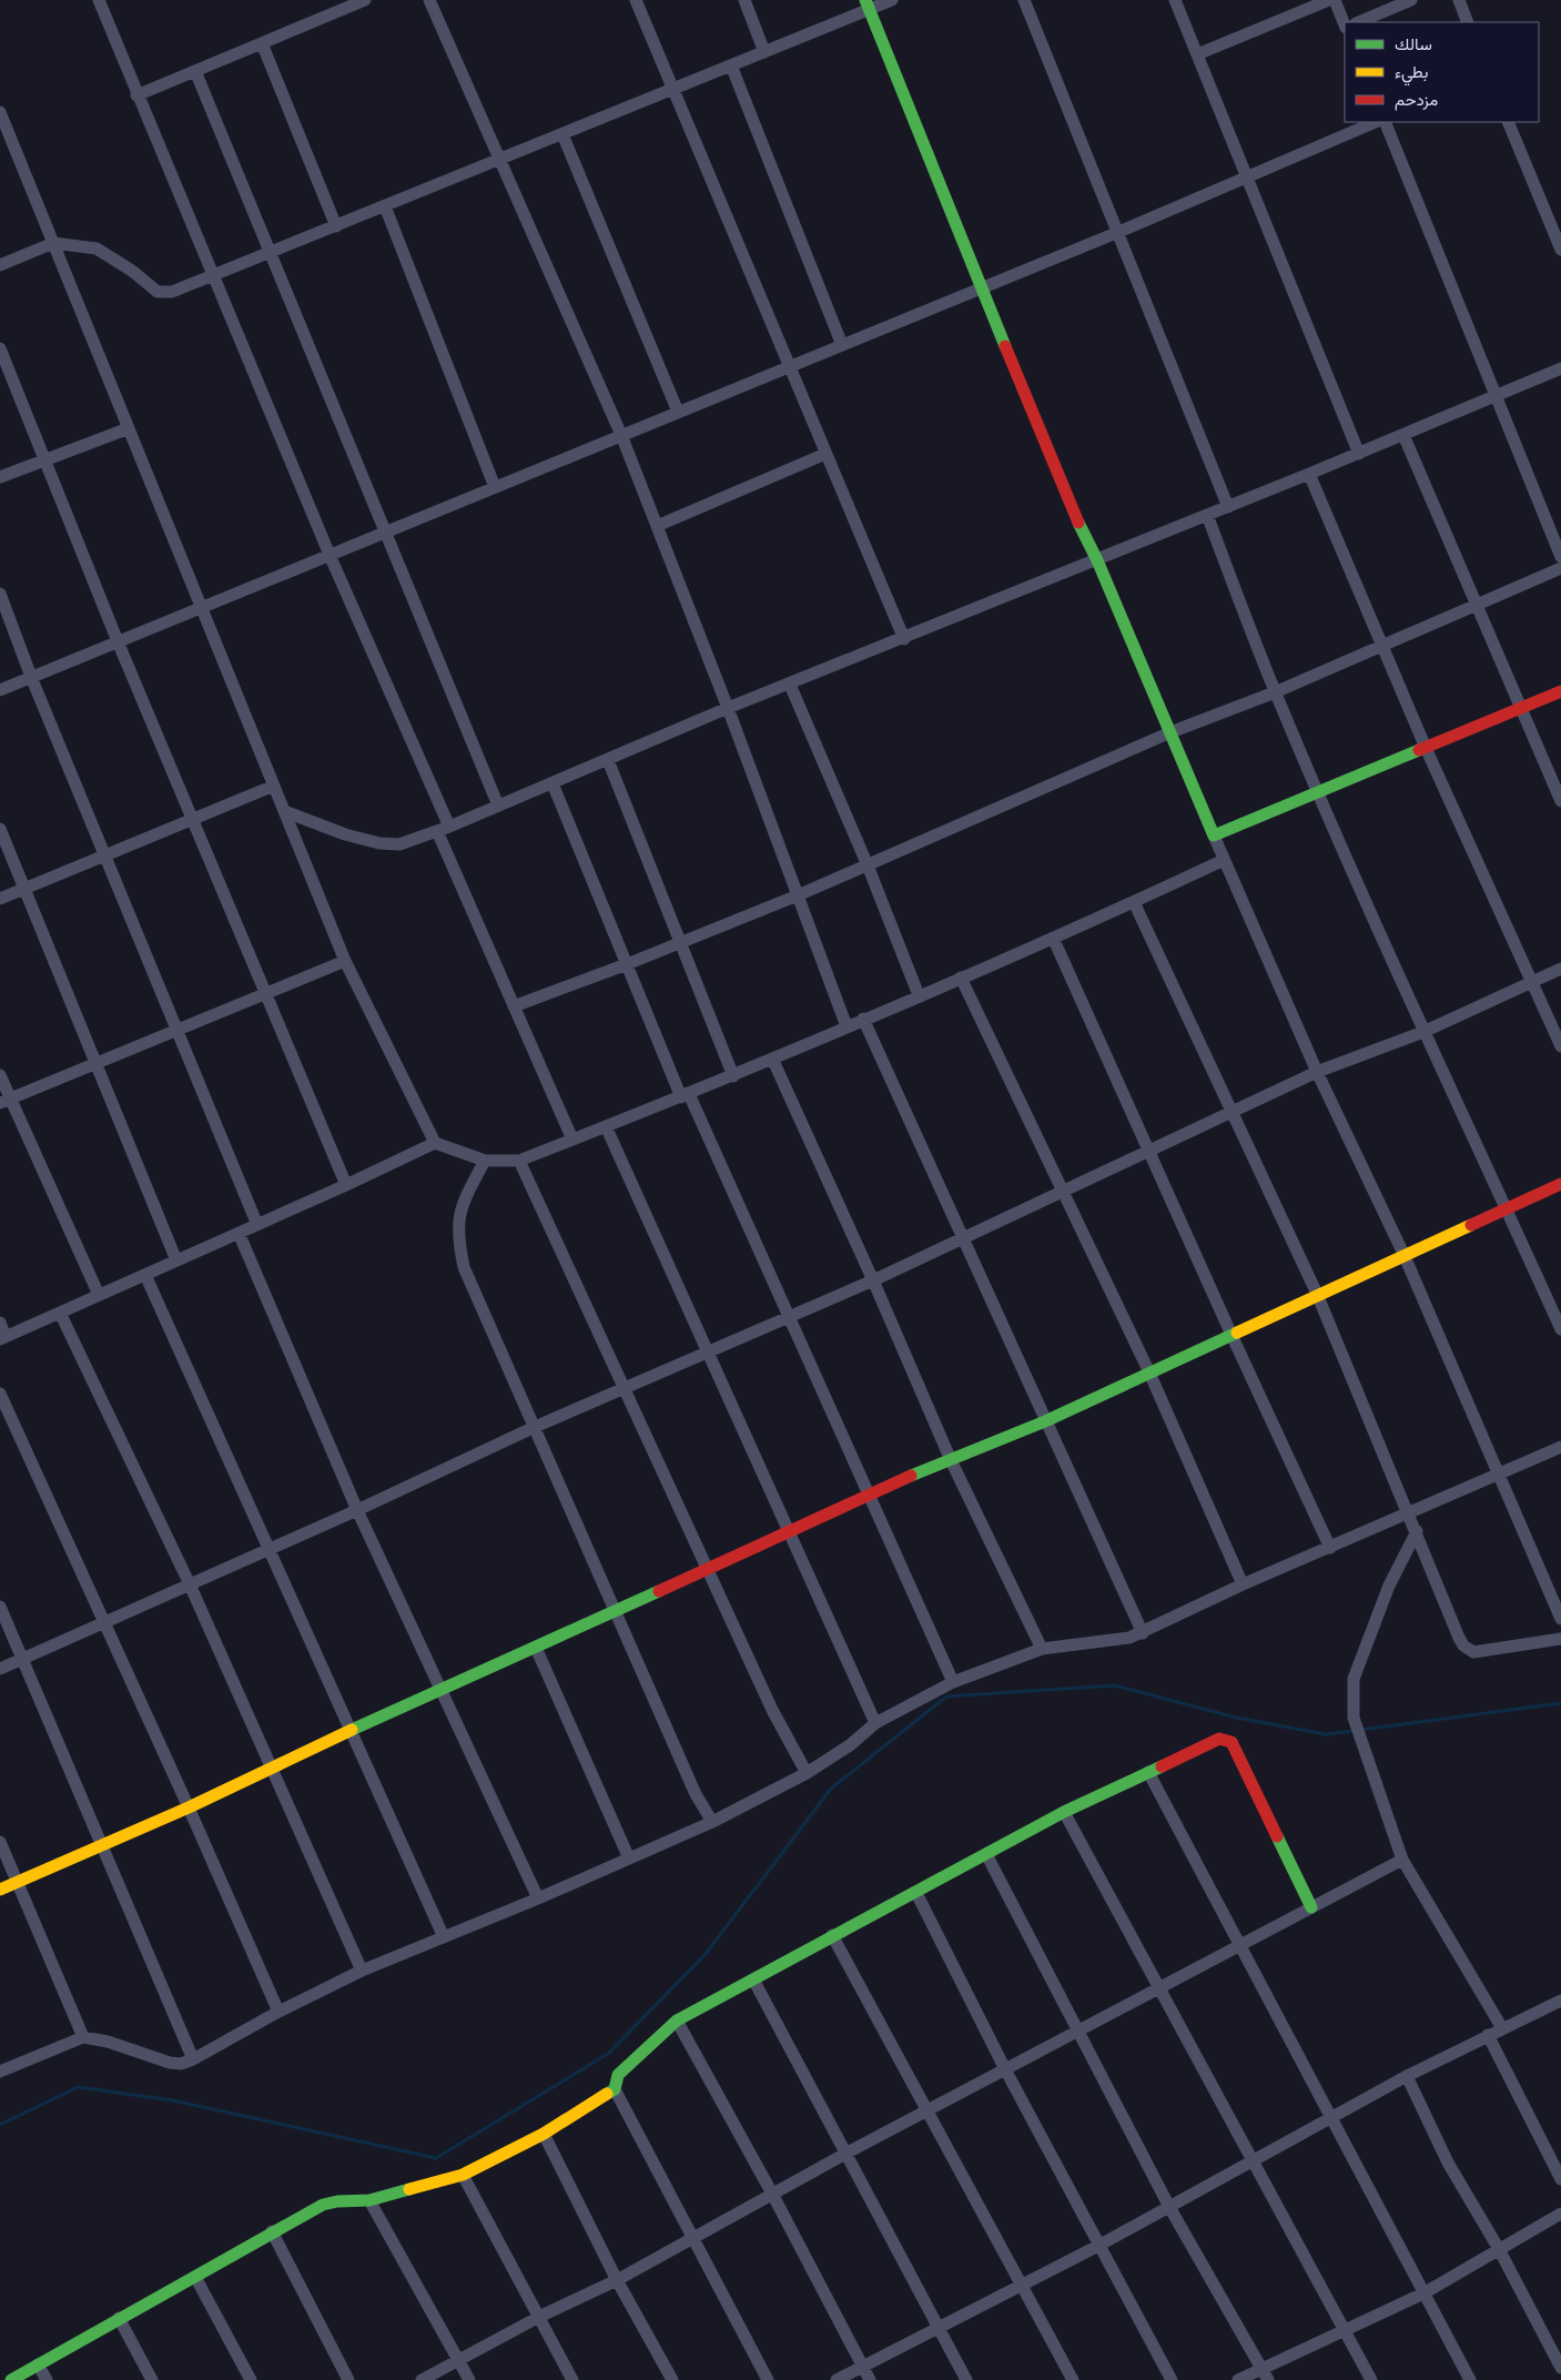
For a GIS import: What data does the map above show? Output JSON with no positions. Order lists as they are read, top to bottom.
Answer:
{
  "legend": ["سالك", "بطيء", "مزدحم"]
}
